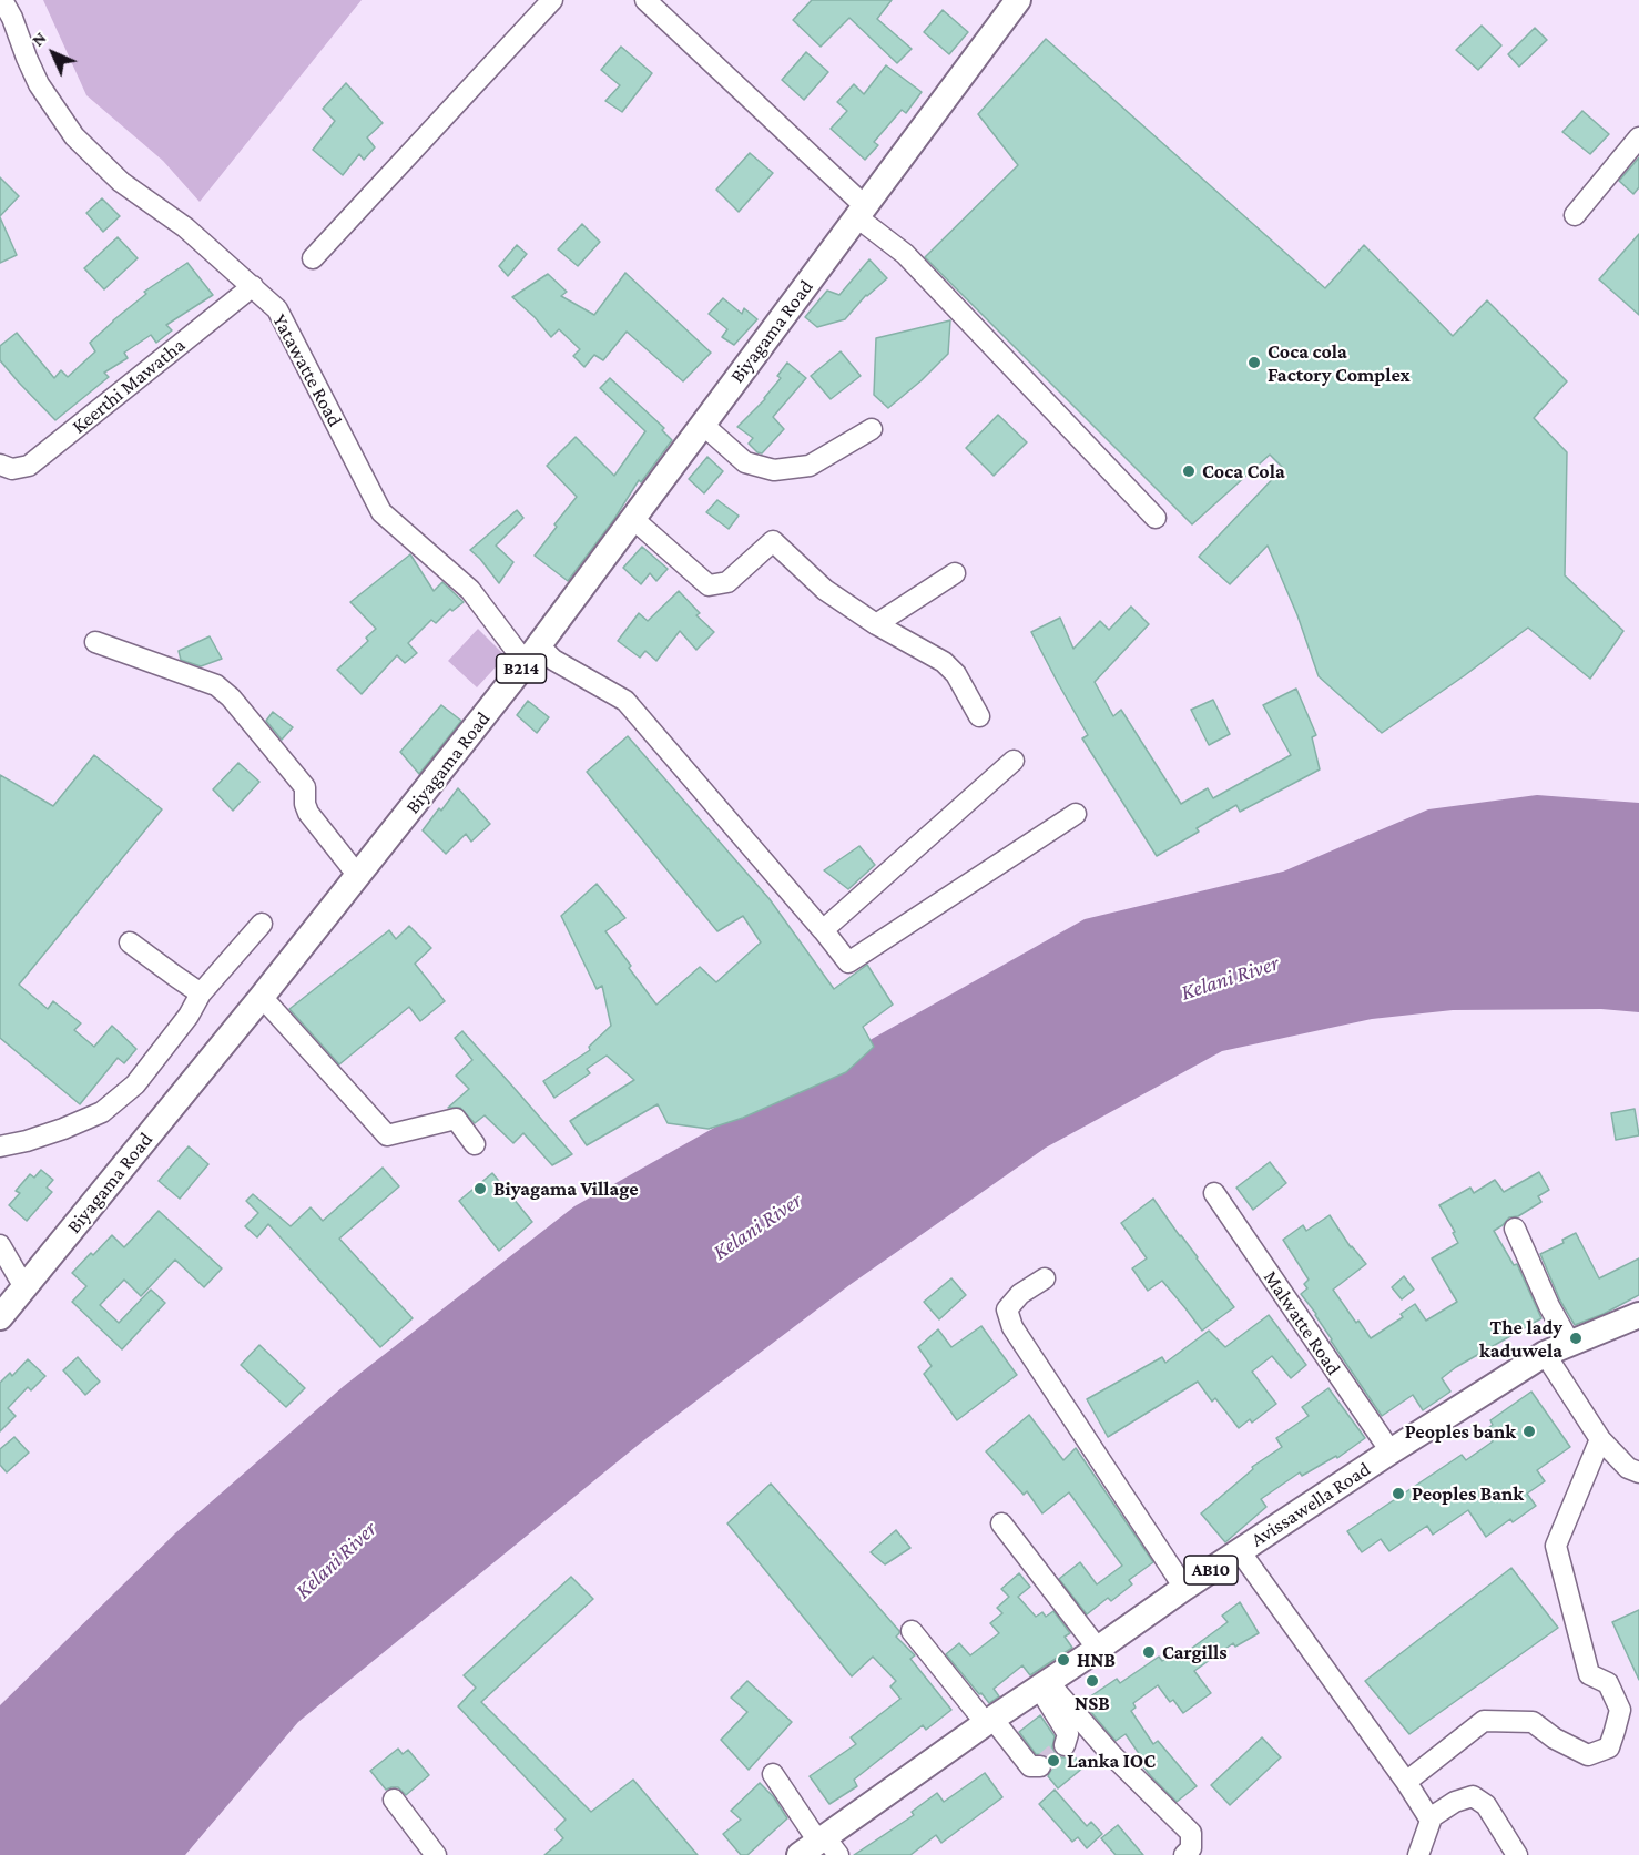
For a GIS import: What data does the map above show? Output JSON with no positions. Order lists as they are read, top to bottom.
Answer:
{
  "streets": {
    "main road": [
      "Biyagama Road",
      "B214",
      "Avissawella Road",
      "AB10"
    ],
    "street": ["Yatawatte Road", "Keerthi Mawatha", "Malwatte Road"]
  },
  "crossings": [
    ["Biyagama Road", "Yatawatte Road"],
    ["Yatawatte Road", "Keerthi Mawatha"],
    ["Malwatte Road", "Avissawella Road"]
  ],
  "water": ["Kelani River"],
  "places": [
    "Coca cola Factory Complex",
    "Coca Cola",
    "Biyagama Village",
    "The lady kaduwela",
    "Peoples bank",
    "Peoples Bank",
    "Cargills",
    "HNB",
    "NSB",
    "Lanka IOC"
  ],
  "north": "top left"
}
